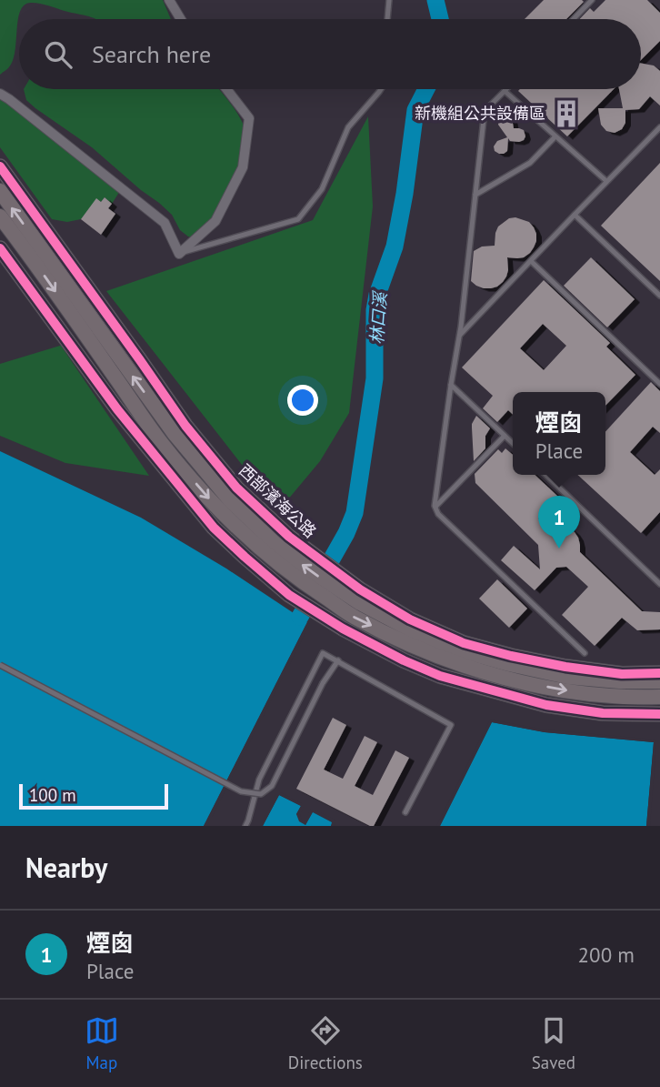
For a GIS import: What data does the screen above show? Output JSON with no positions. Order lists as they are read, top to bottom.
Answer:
{
  "streets": {
    "main road": ["西部濱海公路"]
  },
  "water": ["林口溪"],
  "places": {
    "building": ["新機組公共設備區"]
  },
  "scale_bar": "100 m",
  "page": {
    "search": "Search here",
    "popup": ["煙囪", "Place"],
    "pins": "1",
    "scale": "100 m",
    "heading": "Nearby",
    "list": [
      {
        "mark": "1",
        "name": "煙囪",
        "note": "Place",
        "value": "200 m"
      }
    ],
    "nav": ["Map", "Directions", "Saved"]
  }
}
